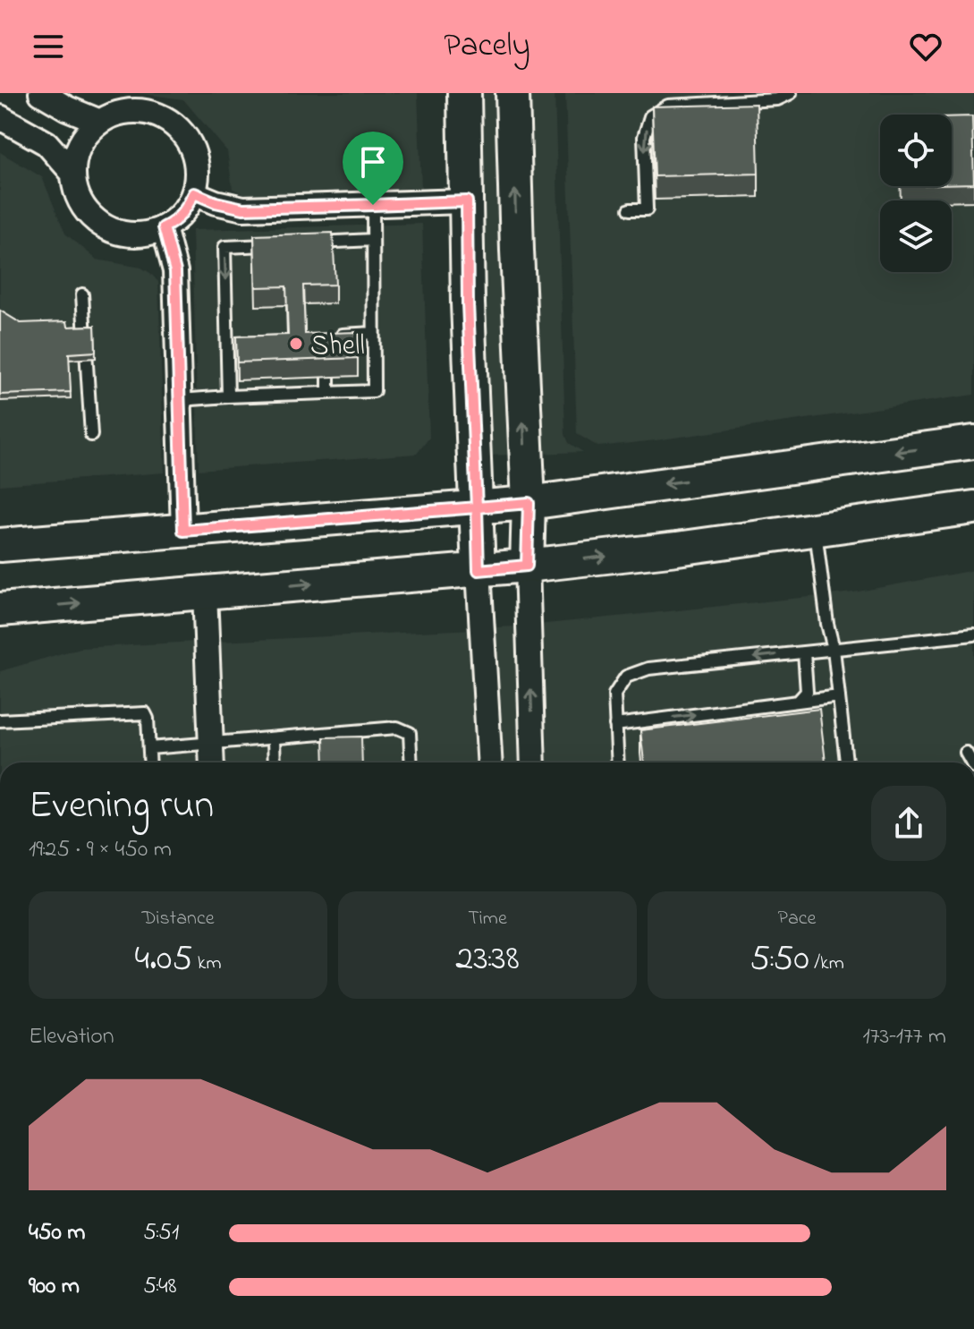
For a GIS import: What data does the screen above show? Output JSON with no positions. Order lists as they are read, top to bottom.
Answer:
{
  "places": ["Shell"],
  "page": {
    "header": "Pacely",
    "heading": ["Evening run", "19:25 · 9 × 450 m"],
    "stats": [
      ["Distance", "4.05 km"],
      ["Time", "23:38"],
      ["Pace", "5:50 /km"]
    ],
    "chart": ["Elevation", "173–177 m"],
    "list": [
      {
        "name": "450 m",
        "note": "5:51"
      },
      {
        "name": "900 m",
        "note": "5:48"
      }
    ]
  }
}
